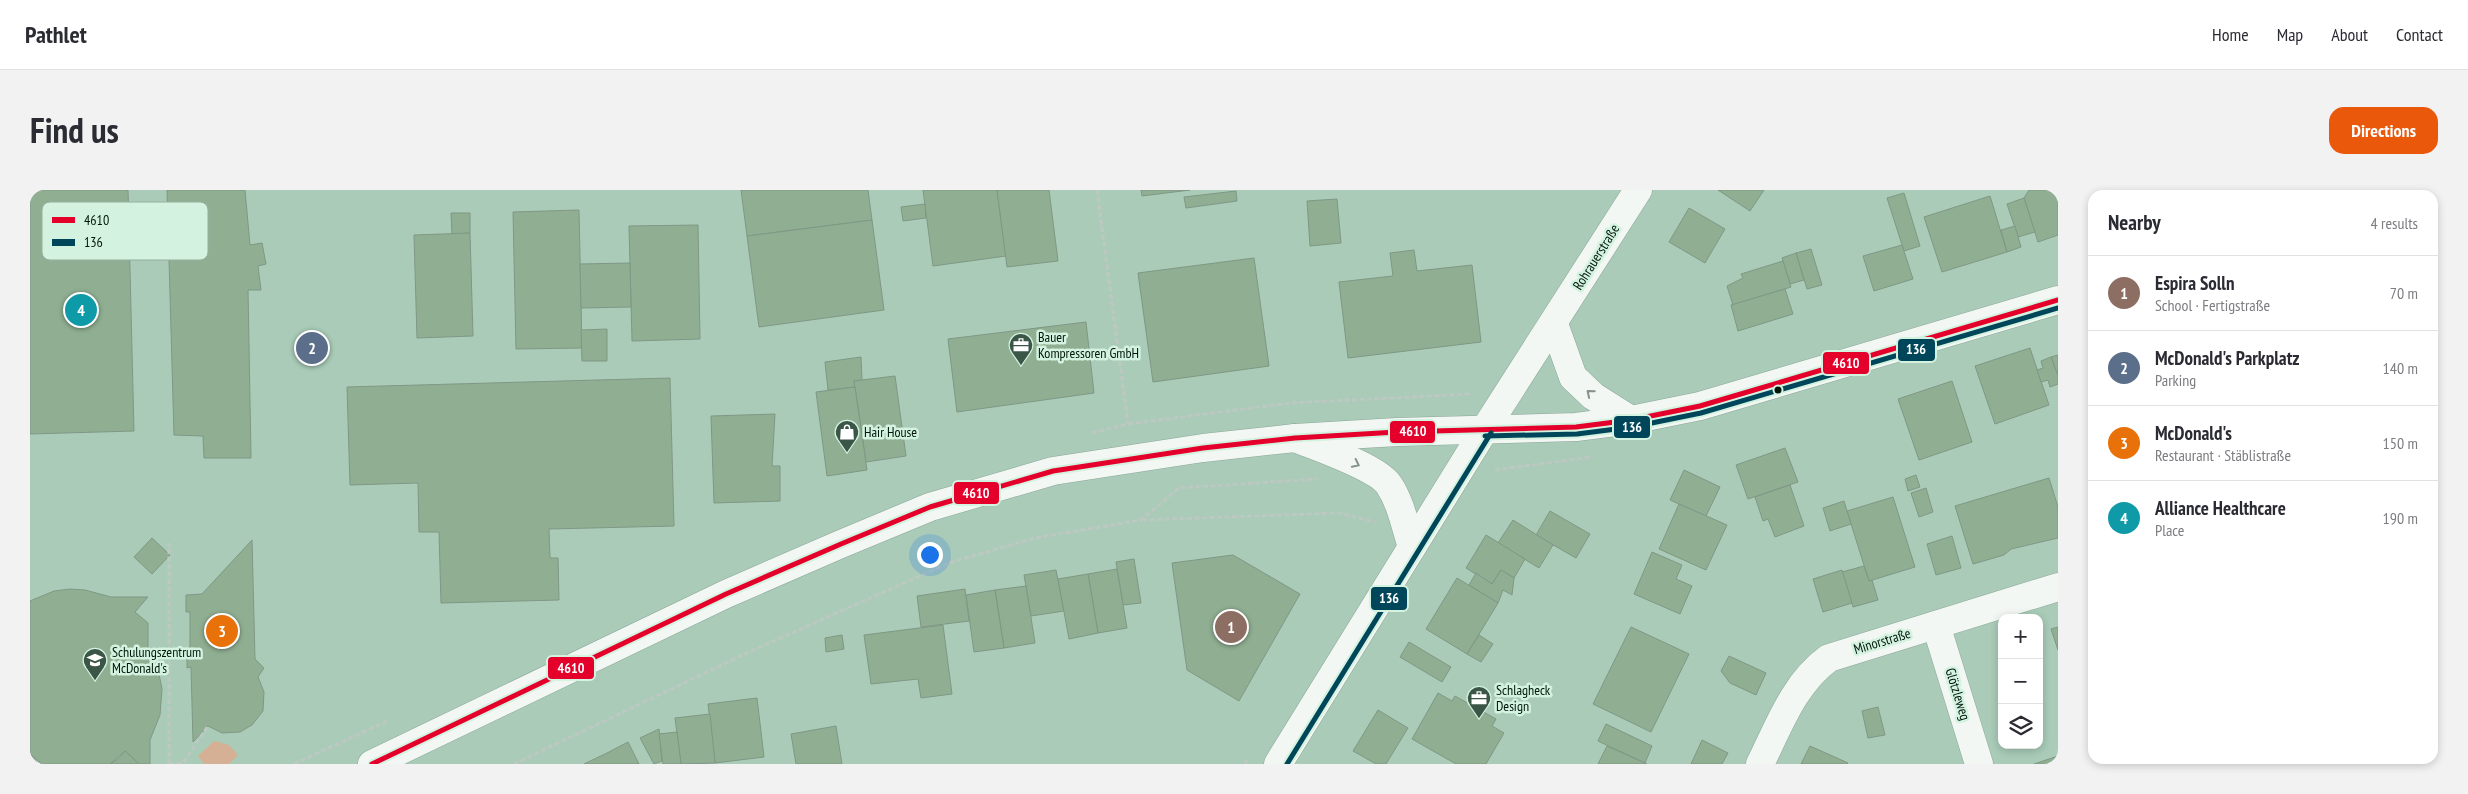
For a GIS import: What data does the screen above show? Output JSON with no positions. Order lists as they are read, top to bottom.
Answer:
{
  "streets": {
    "main road": ["Rohrauerstraße", "Minorstraße", "Glötzleweg"]
  },
  "crossings": [
    ["Minorstraße", "Glötzleweg"]
  ],
  "places": {
    "office": ["Bauer Kompressoren GmbH", "Schlagheck Design"],
    "shop": ["Hair House"],
    "school or university": ["Schulungszentrum McDonald's"]
  },
  "lines": ["transit line 4610", "transit line 136"],
  "legend": ["4610", "136"],
  "page": {
    "header": "Pathlet",
    "nav": [
      "Home",
      "Map",
      "About",
      "Contact"
    ],
    "title": "Find us",
    "buttons": "Directions",
    "heading": ["Nearby", "4 results"],
    "list": [
      {
        "mark": "1",
        "name": "Espira Solln",
        "note": "School · Fertigstraße",
        "value": "70 m"
      },
      {
        "mark": "2",
        "name": "McDonald's Parkplatz",
        "note": "Parking",
        "value": "140 m"
      },
      {
        "mark": "3",
        "name": "McDonald's",
        "note": "Restaurant · Stäblistraße",
        "value": "150 m"
      },
      {
        "mark": "4",
        "name": "Alliance Healthcare",
        "note": "Place",
        "value": "190 m"
      }
    ],
    "pins": [
      "4",
      "2",
      "1",
      "3"
    ],
    "map_buttons": ["+", "−"]
  }
}
